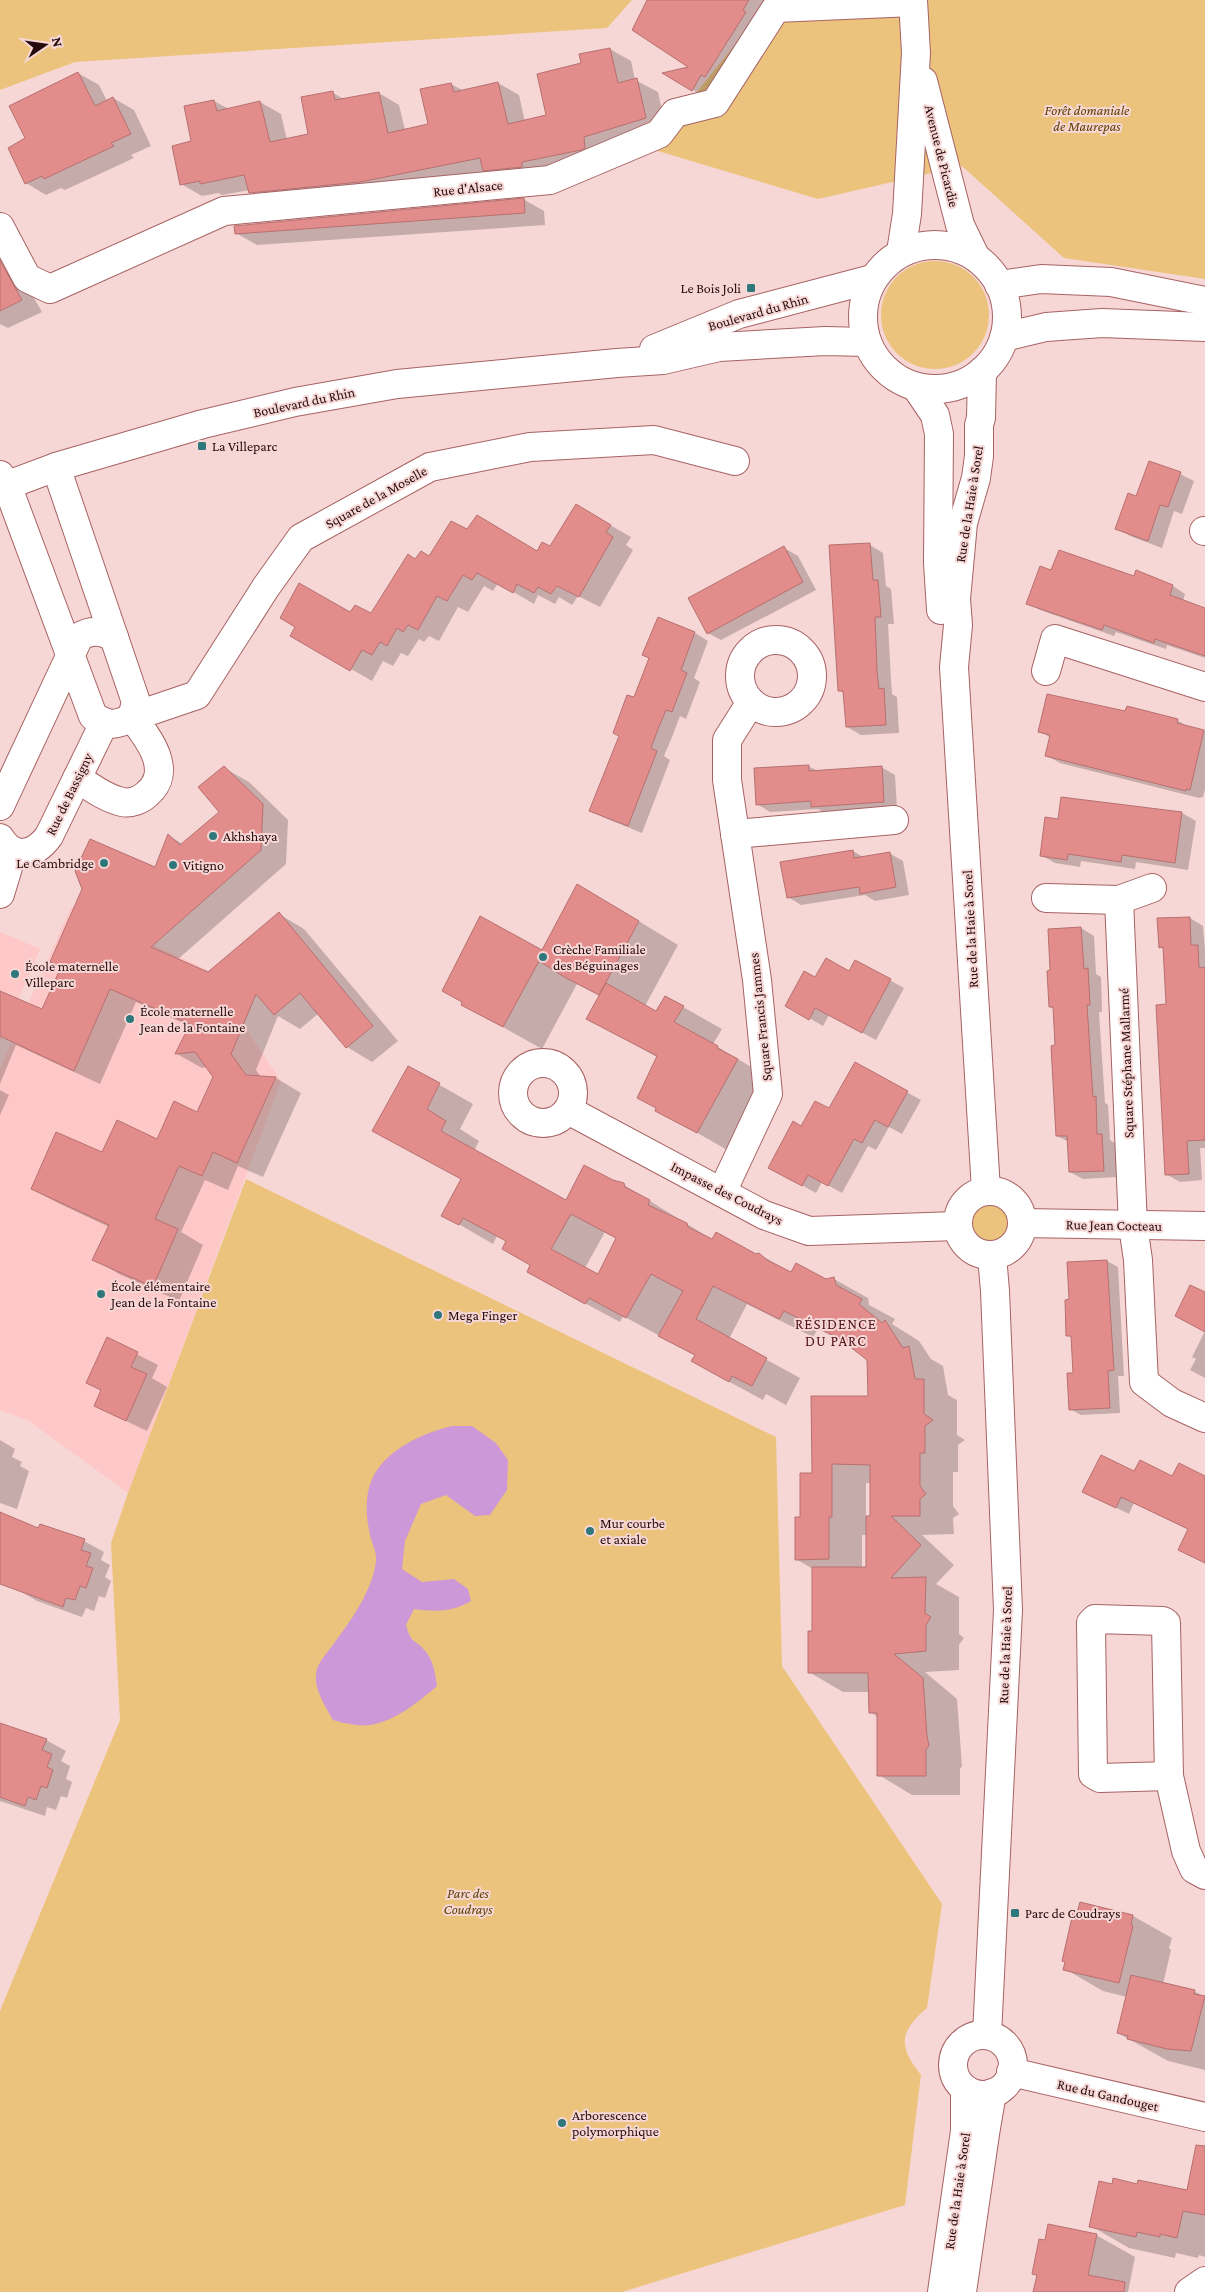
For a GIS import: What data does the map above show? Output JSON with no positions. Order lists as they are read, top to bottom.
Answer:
{
  "streets": {
    "street": [
      "Avenue de Picardie",
      "Rue d'Alsace",
      "Boulevard du Rhin",
      "Square de la Moselle",
      "Rue de la Haie à Sorel",
      "Rue de Bassigny",
      "Square Francis Jammes",
      "Square Stéphane Mallarmé",
      "Impasse des Coudrays",
      "Rue Jean Cocteau",
      "Rue du Gandouget"
    ]
  },
  "crossings": [
    ["Avenue de Picardie", "Rue d'Alsace"],
    ["Avenue de Picardie", "Boulevard du Rhin"],
    ["Avenue de Picardie", "Rue de la Haie à Sorel"],
    ["Boulevard du Rhin", "Rue de la Haie à Sorel"],
    ["Square de la Moselle", "Rue de Bassigny"],
    ["Rue de la Haie à Sorel", "Impasse des Coudrays"],
    ["Rue de la Haie à Sorel", "Rue Jean Cocteau"],
    ["Rue de la Haie à Sorel", "Rue du Gandouget"],
    ["Square Francis Jammes", "Impasse des Coudrays"],
    ["Square Stéphane Mallarmé", "Rue Jean Cocteau"],
    ["Impasse des Coudrays", "Rue Jean Cocteau"]
  ],
  "districts": ["RÉSIDENCE DU PARC"],
  "parks": ["Forêt domaniale de Maurepas", "Parc des Coudrays"],
  "places": {
    "transit": ["Le Bois Joli", "La Villeparc", "Parc de Coudrays"],
    "other": [
      "Akhshaya",
      "Le Cambridge",
      "Vitigno",
      "Crèche Familiale des Béguinages",
      "École maternelle Villeparc",
      "École maternelle Jean de la Fontaine",
      "École élémentaire Jean de la Fontaine",
      "Mega Finger",
      "Mur courbe et axiale",
      "Arborescence polymorphique"
    ]
  },
  "north": "right"
}
